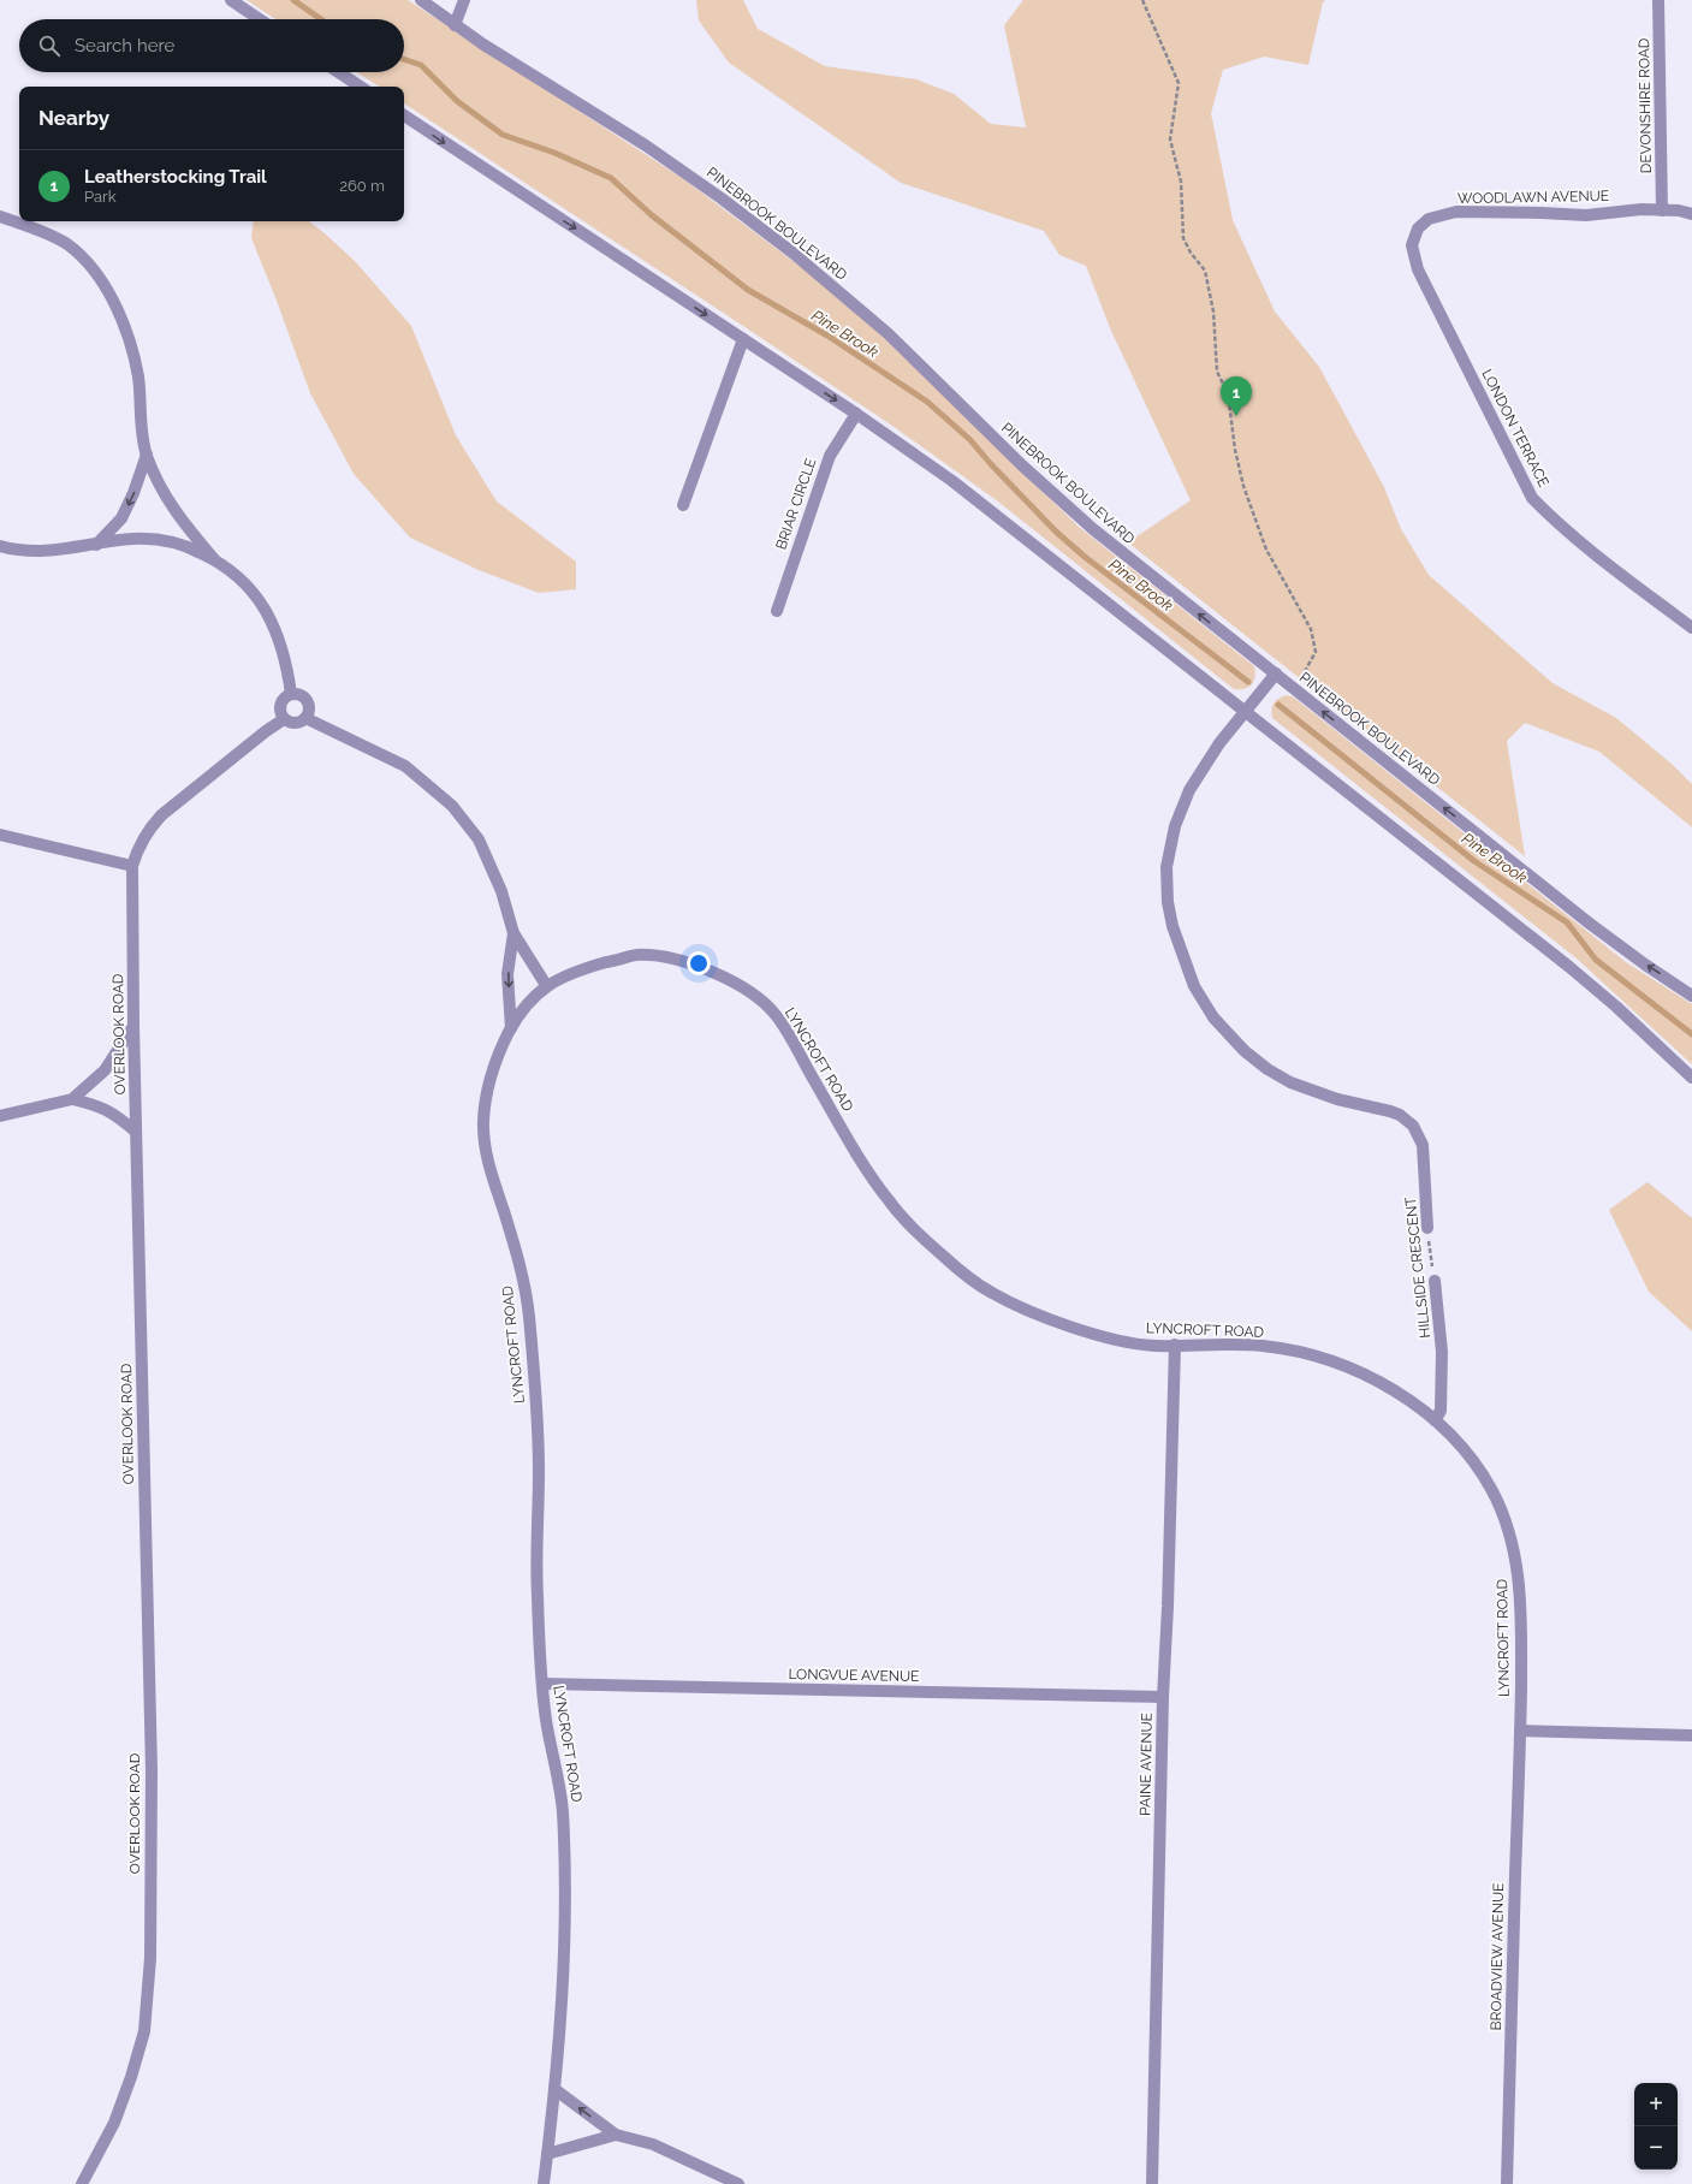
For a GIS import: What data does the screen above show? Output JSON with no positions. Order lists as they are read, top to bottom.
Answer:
{
  "streets": {
    "street": [
      "DEVONSHIRE ROAD",
      "WOODLAWN AVENUE",
      "PINEBROOK BOULEVARD",
      "LONDON TERRACE",
      "BRIAR CIRCLE",
      "OVERLOOK ROAD",
      "LYNCROFT ROAD",
      "HILLSIDE CRESCENT",
      "LONGVUE AVENUE",
      "PAINE AVENUE",
      "BROADVIEW AVENUE"
    ]
  },
  "crossings": [
    ["DEVONSHIRE ROAD", "WOODLAWN AVENUE"],
    ["WOODLAWN AVENUE", "LONDON TERRACE"],
    ["PINEBROOK BOULEVARD", "HILLSIDE CRESCENT"],
    ["LYNCROFT ROAD", "HILLSIDE CRESCENT"],
    ["LYNCROFT ROAD", "LONGVUE AVENUE"],
    ["LYNCROFT ROAD", "PAINE AVENUE"],
    ["LYNCROFT ROAD", "BROADVIEW AVENUE"],
    ["LONGVUE AVENUE", "PAINE AVENUE"]
  ],
  "water": ["Pine Brook"],
  "page": {
    "search": "Search here",
    "heading": "Nearby",
    "list": [
      {
        "mark": "1",
        "name": "Leatherstocking Trail",
        "note": "Park",
        "value": "260 m"
      }
    ],
    "pins": "1",
    "map_buttons": ["+", "−"]
  }
}
